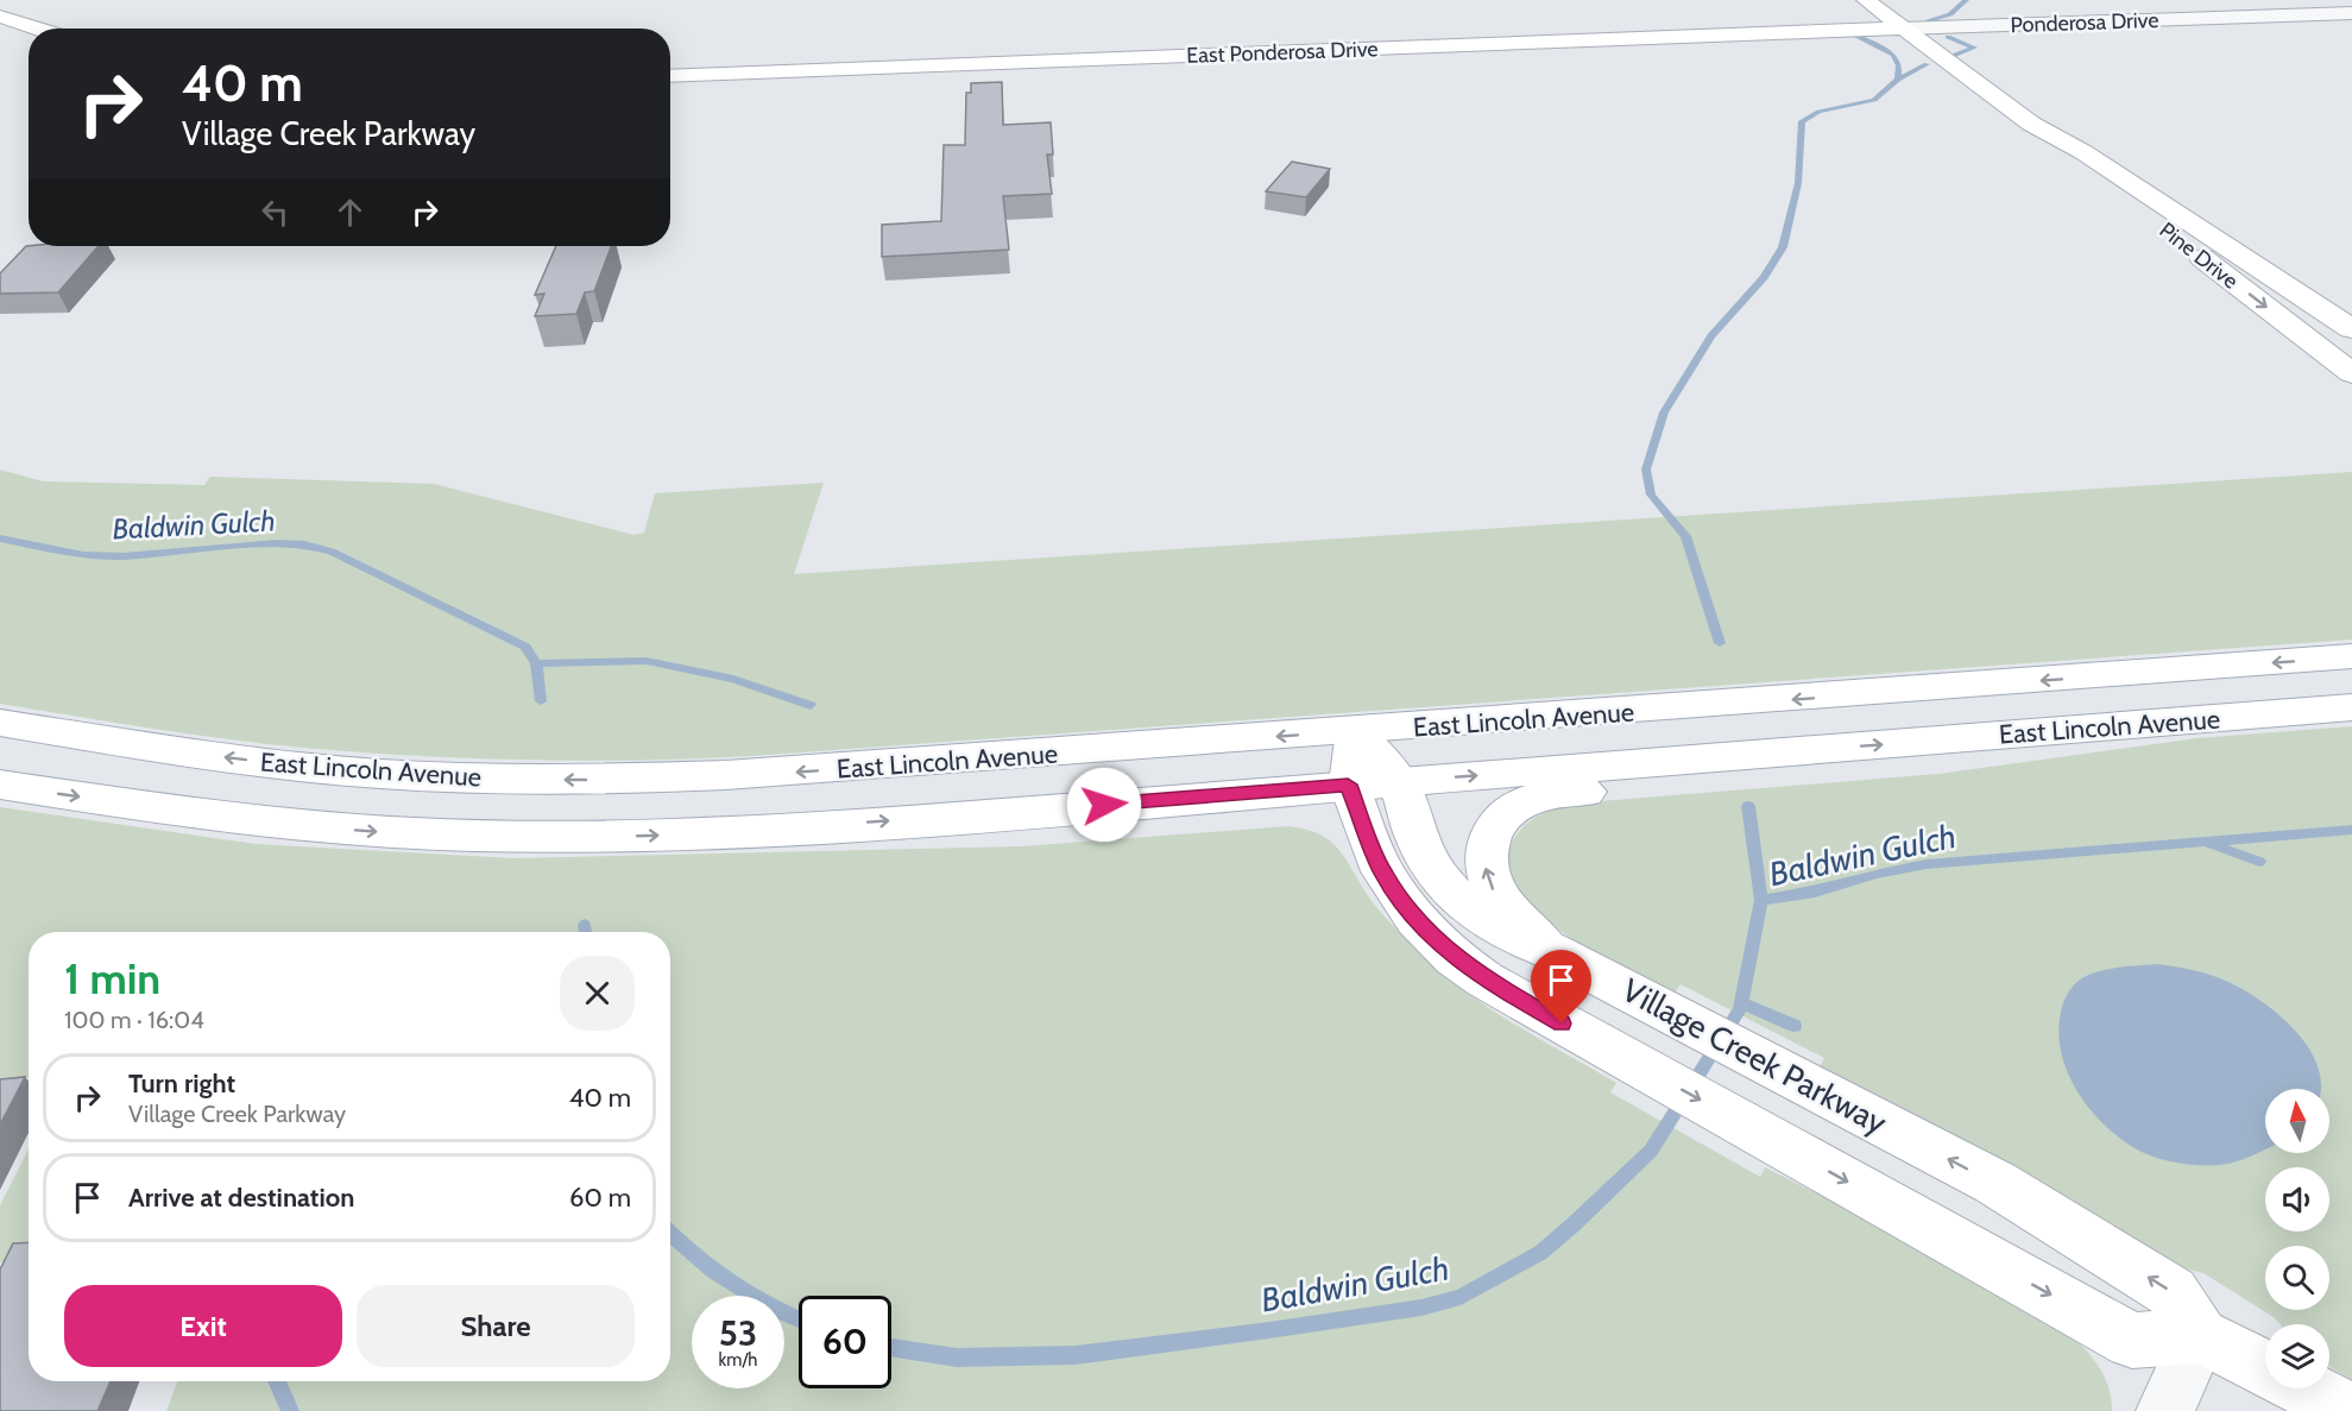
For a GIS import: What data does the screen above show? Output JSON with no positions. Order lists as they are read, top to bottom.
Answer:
{
  "streets": {
    "main road": [
      "East Ponderosa Drive",
      "Pine Drive",
      "East Lincoln Avenue",
      "Village Creek Parkway"
    ],
    "street": ["Ponderosa Drive"]
  },
  "crossings": [
    ["Ponderosa Drive", "East Ponderosa Drive"],
    ["Ponderosa Drive", "Pine Drive"],
    ["East Ponderosa Drive", "Pine Drive"],
    ["East Lincoln Avenue", "Village Creek Parkway"]
  ],
  "water": ["Baldwin Gulch"],
  "north": "top",
  "page": {
    "turn": ["40 m", "Village Creek Parkway"],
    "heading": ["1 min", "100 m · 16:04"],
    "list": [
      {
        "name": "Turn right",
        "note": "Village Creek Parkway",
        "value": "40 m"
      },
      {
        "name": "Arrive at destination",
        "value": "60 m"
      }
    ],
    "buttons": ["Exit", "Share"],
    "speed": "53 km/h",
    "limit": "60"
  }
}
